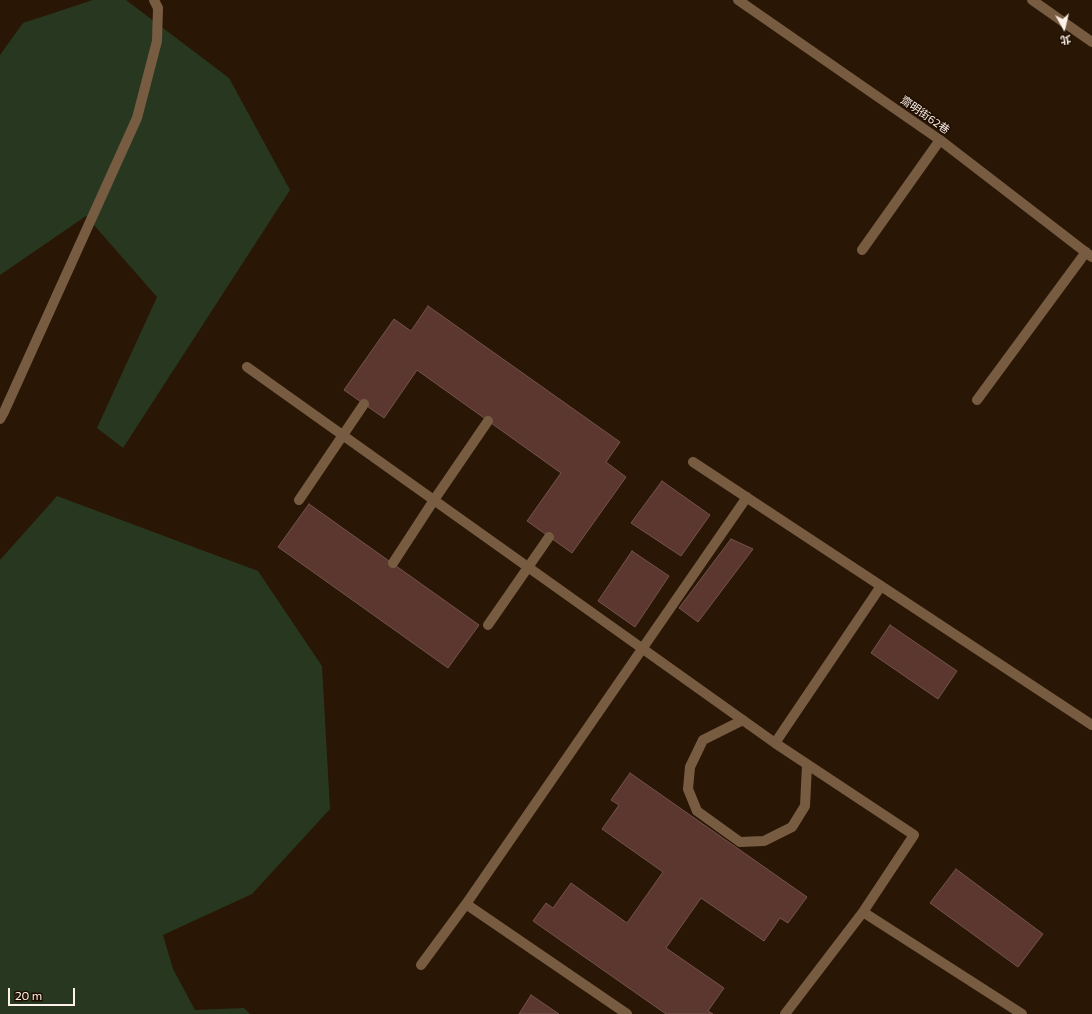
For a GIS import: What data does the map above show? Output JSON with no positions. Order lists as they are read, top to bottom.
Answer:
{
  "streets": {
    "street": ["齋明街62巷"]
  },
  "scale_bar": "20 m",
  "north": "bottom"
}
